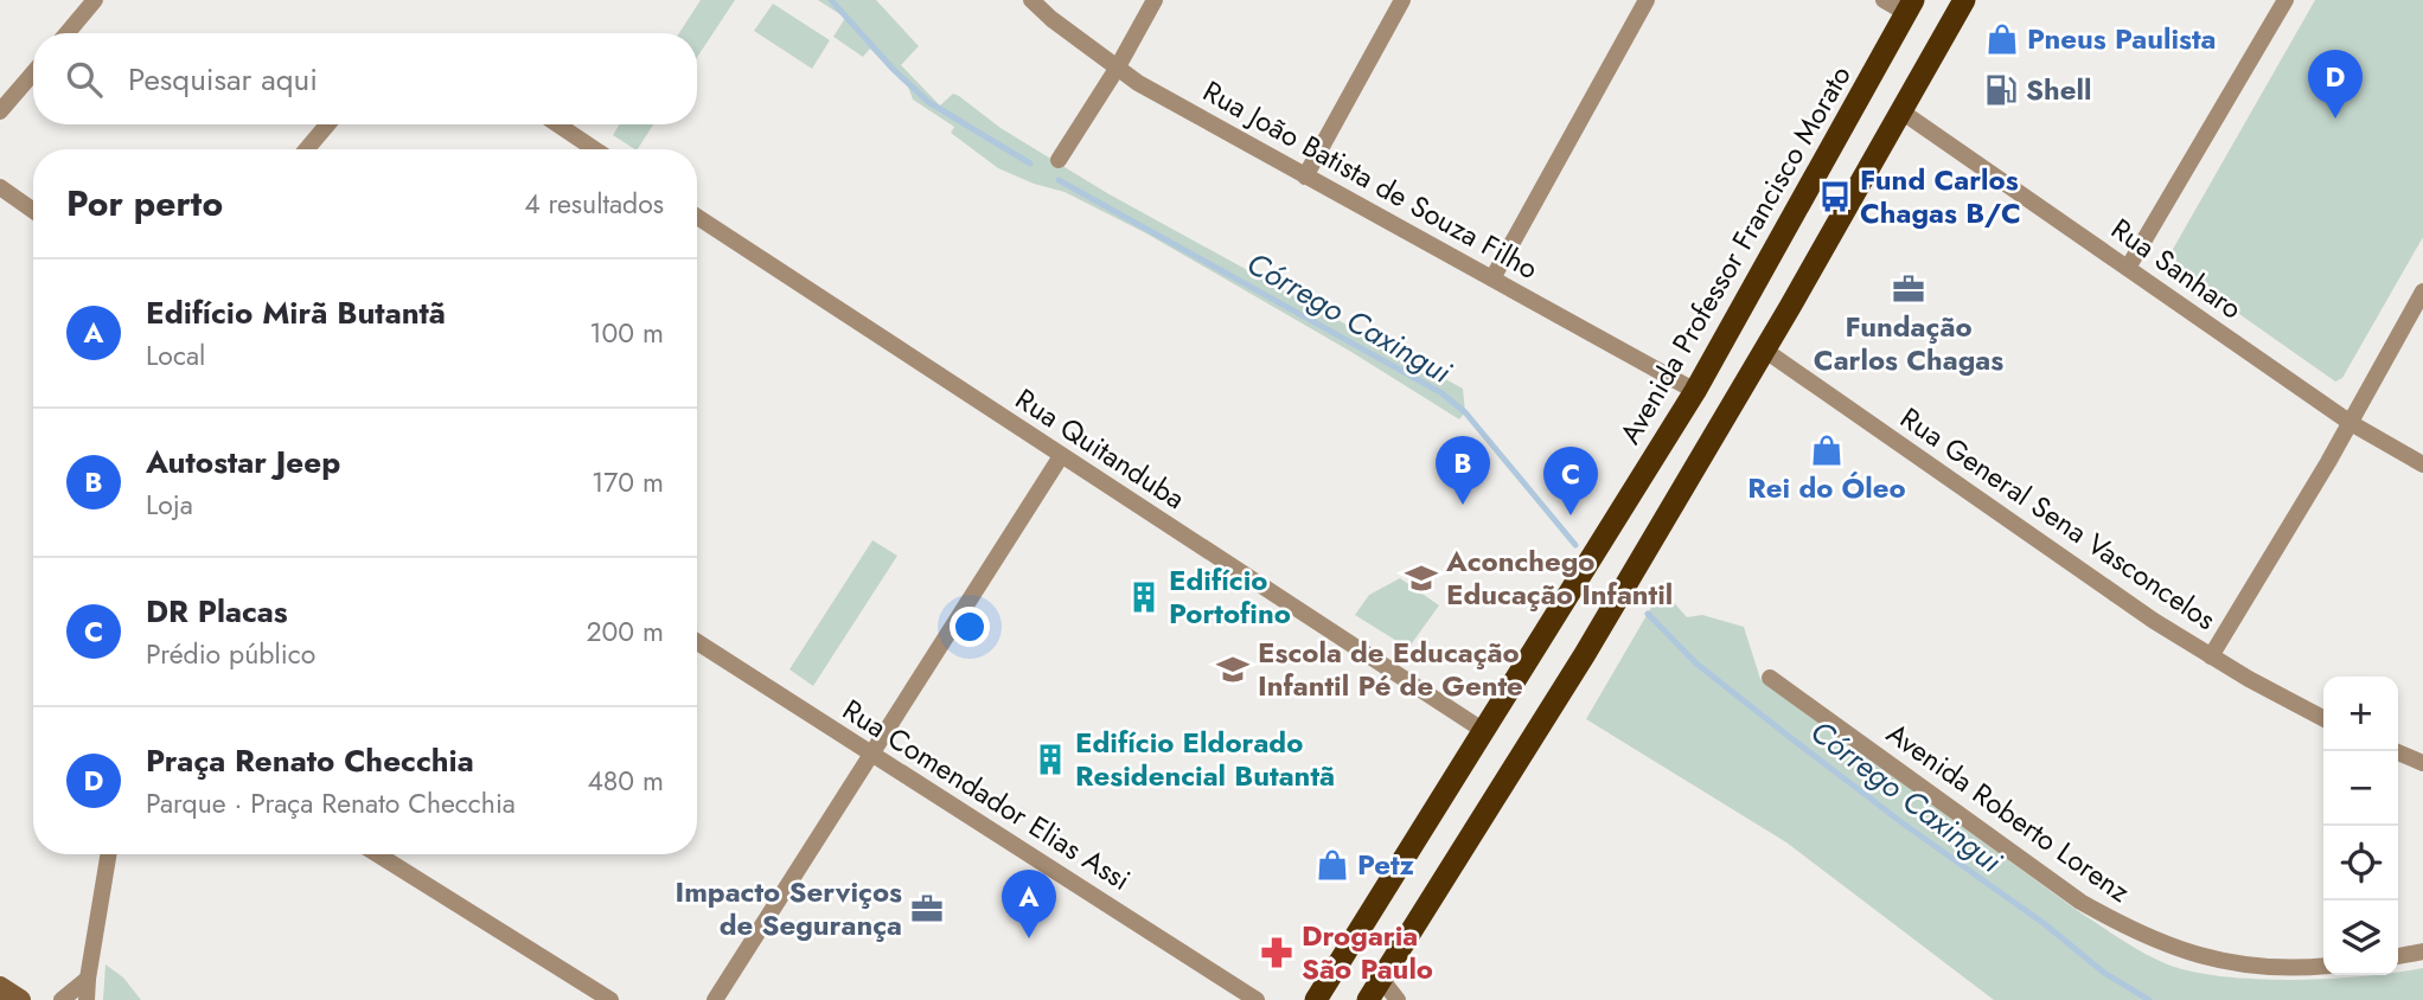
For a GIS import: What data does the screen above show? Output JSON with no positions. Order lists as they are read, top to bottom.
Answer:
{
  "streets": {
    "highway": ["Avenida Professor Francisco Morato"],
    "street": [
      "Rua João Batista de Souza Filho",
      "Rua Sanharo",
      "Rua Quitanduba",
      "Rua General Sena Vasconcelos",
      "Rua Comendador Elias Assi",
      "Avenida Roberto Lorenz"
    ]
  },
  "crossings": [
    ["Rua João Batista de Souza Filho", "Avenida Professor Francisco Morato"],
    ["Avenida Professor Francisco Morato", "Rua Quitanduba"]
  ],
  "water": ["Córrego Caxingui"],
  "places": {
    "shop": ["Pneus Paulista", "Rei do Óleo", "Petz"],
    "fuel station": ["Shell"],
    "bus stop": ["Fund Carlos Chagas B/C"],
    "office": ["Fundação Carlos Chagas", "Impacto Serviços de Segurança"],
    "school or university": ["Aconchego Educação Infantil", "Escola de Educação Infantil Pé de Gente"],
    "building": ["Edifício Portofino", "Edifício Eldorado Residencial Butantã"],
    "pharmacy": ["Drogaria São Paulo"]
  },
  "page": {
    "search": "Pesquisar aqui",
    "pins": [
      "D",
      "B",
      "C",
      "A"
    ],
    "heading": ["Por perto", "4 resultados"],
    "list": [
      {
        "mark": "A",
        "name": "Edifício Mirã Butantã",
        "note": "Local",
        "value": "100 m"
      },
      {
        "mark": "B",
        "name": "Autostar Jeep",
        "note": "Loja",
        "value": "170 m"
      },
      {
        "mark": "C",
        "name": "DR Placas",
        "note": "Prédio público",
        "value": "200 m"
      },
      {
        "mark": "D",
        "name": "Praça Renato Checchia",
        "note": "Parque · Praça Renato Checchia",
        "value": "480 m"
      }
    ],
    "map_buttons": ["+", "−"]
  }
}
